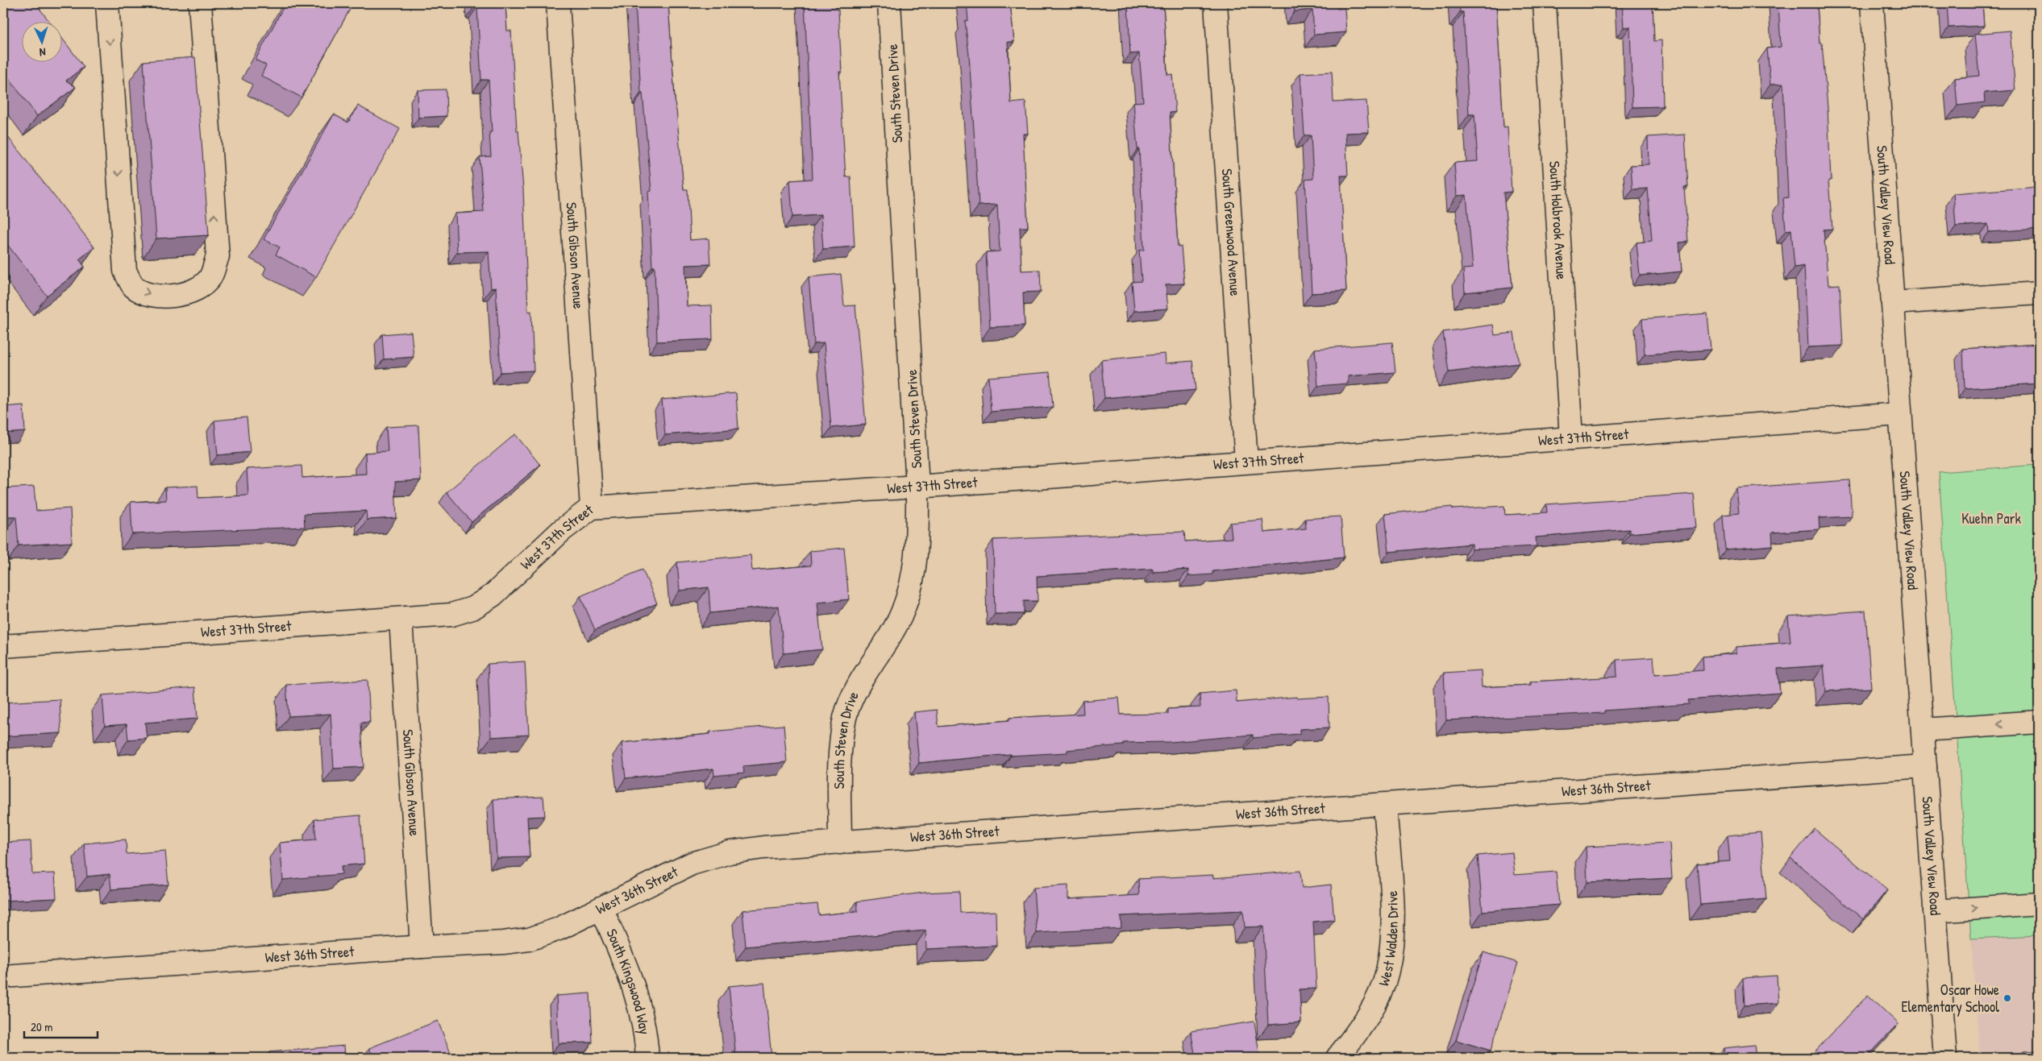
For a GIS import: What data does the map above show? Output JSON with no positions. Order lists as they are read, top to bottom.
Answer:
{
  "streets": {
    "street": [
      "South Steven Drive",
      "South Valley View Road",
      "South Holbrook Avenue",
      "South Greenwood Avenue",
      "South Gibson Avenue",
      "West 37th Street",
      "West 36th Street",
      "West Walden Drive",
      "South Kingswood Way"
    ]
  },
  "crossings": [
    ["South Steven Drive", "West 37th Street"],
    ["South Steven Drive", "West 36th Street"],
    ["South Valley View Road", "West 37th Street"],
    ["South Valley View Road", "West 36th Street"],
    ["South Holbrook Avenue", "West 37th Street"],
    ["South Greenwood Avenue", "West 37th Street"],
    ["South Gibson Avenue", "West 37th Street"],
    ["South Gibson Avenue", "West 36th Street"],
    ["West 36th Street", "West Walden Drive"],
    ["West 36th Street", "South Kingswood Way"]
  ],
  "parks": ["Kuehn Park"],
  "places": ["Oscar Howe Elementary School"],
  "scale_bar": "20 m",
  "north": "bottom"
}
